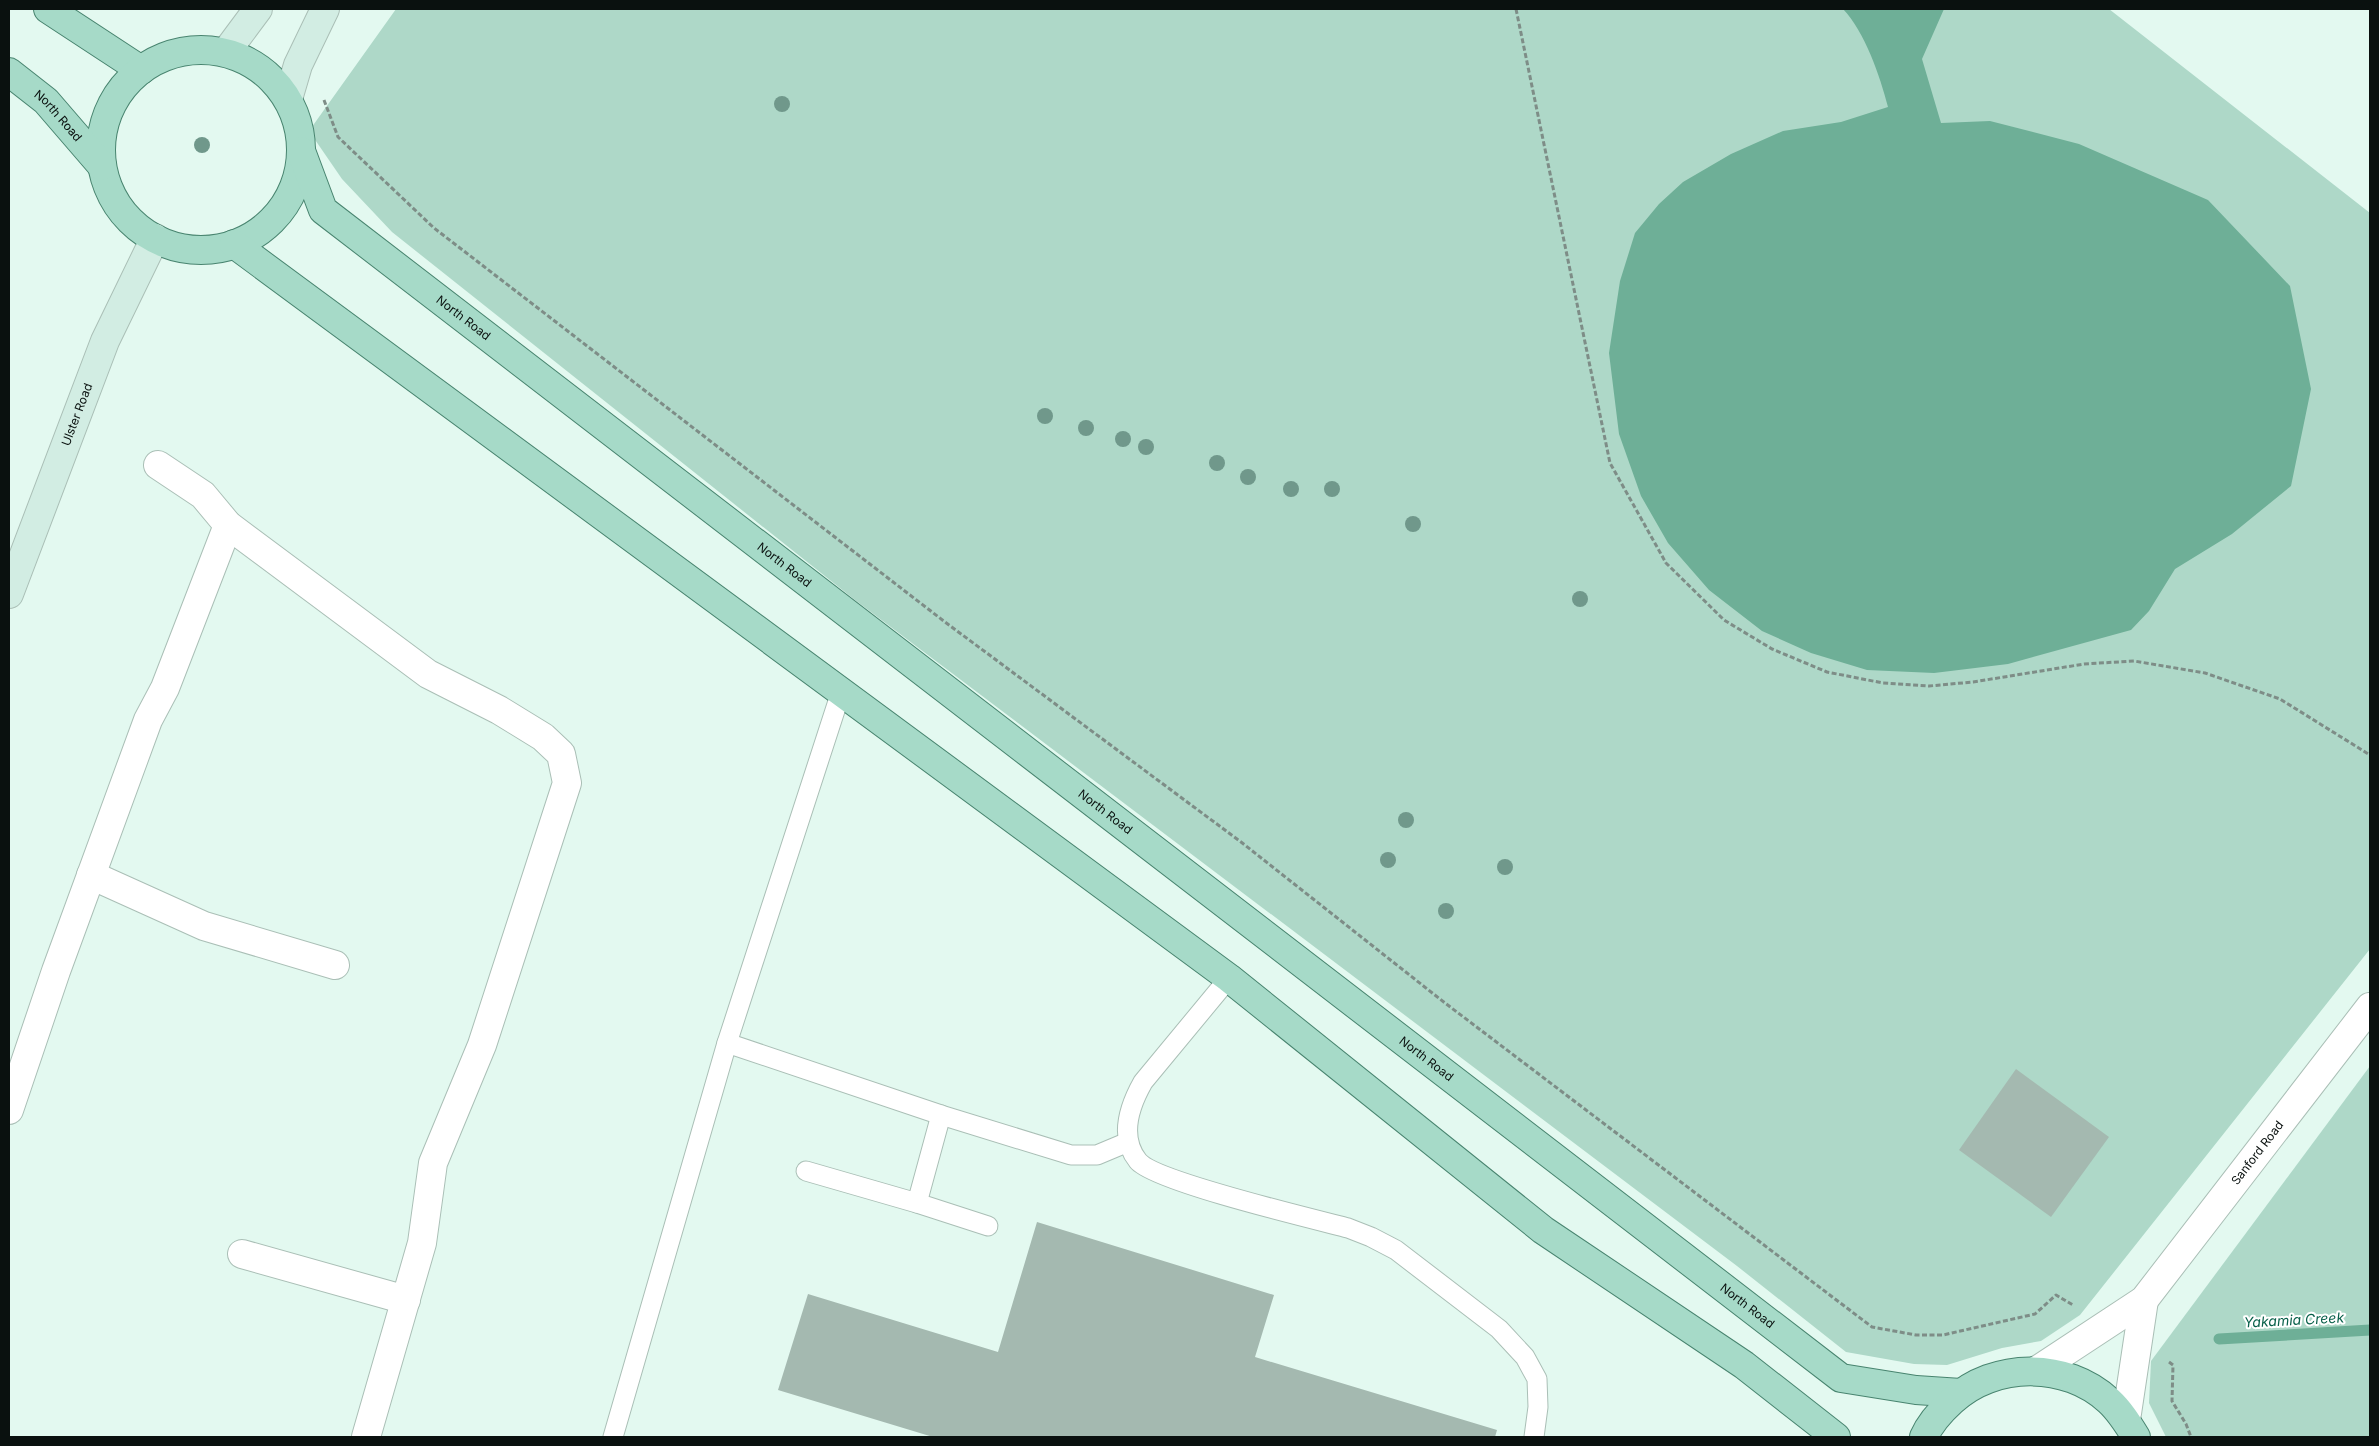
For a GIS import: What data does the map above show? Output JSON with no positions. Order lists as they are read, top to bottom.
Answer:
{
  "streets": {
    "main road": ["North Road", "Ulster Road"],
    "street": ["Sanford Road"]
  },
  "water": ["Yakamia Creek"]
}
